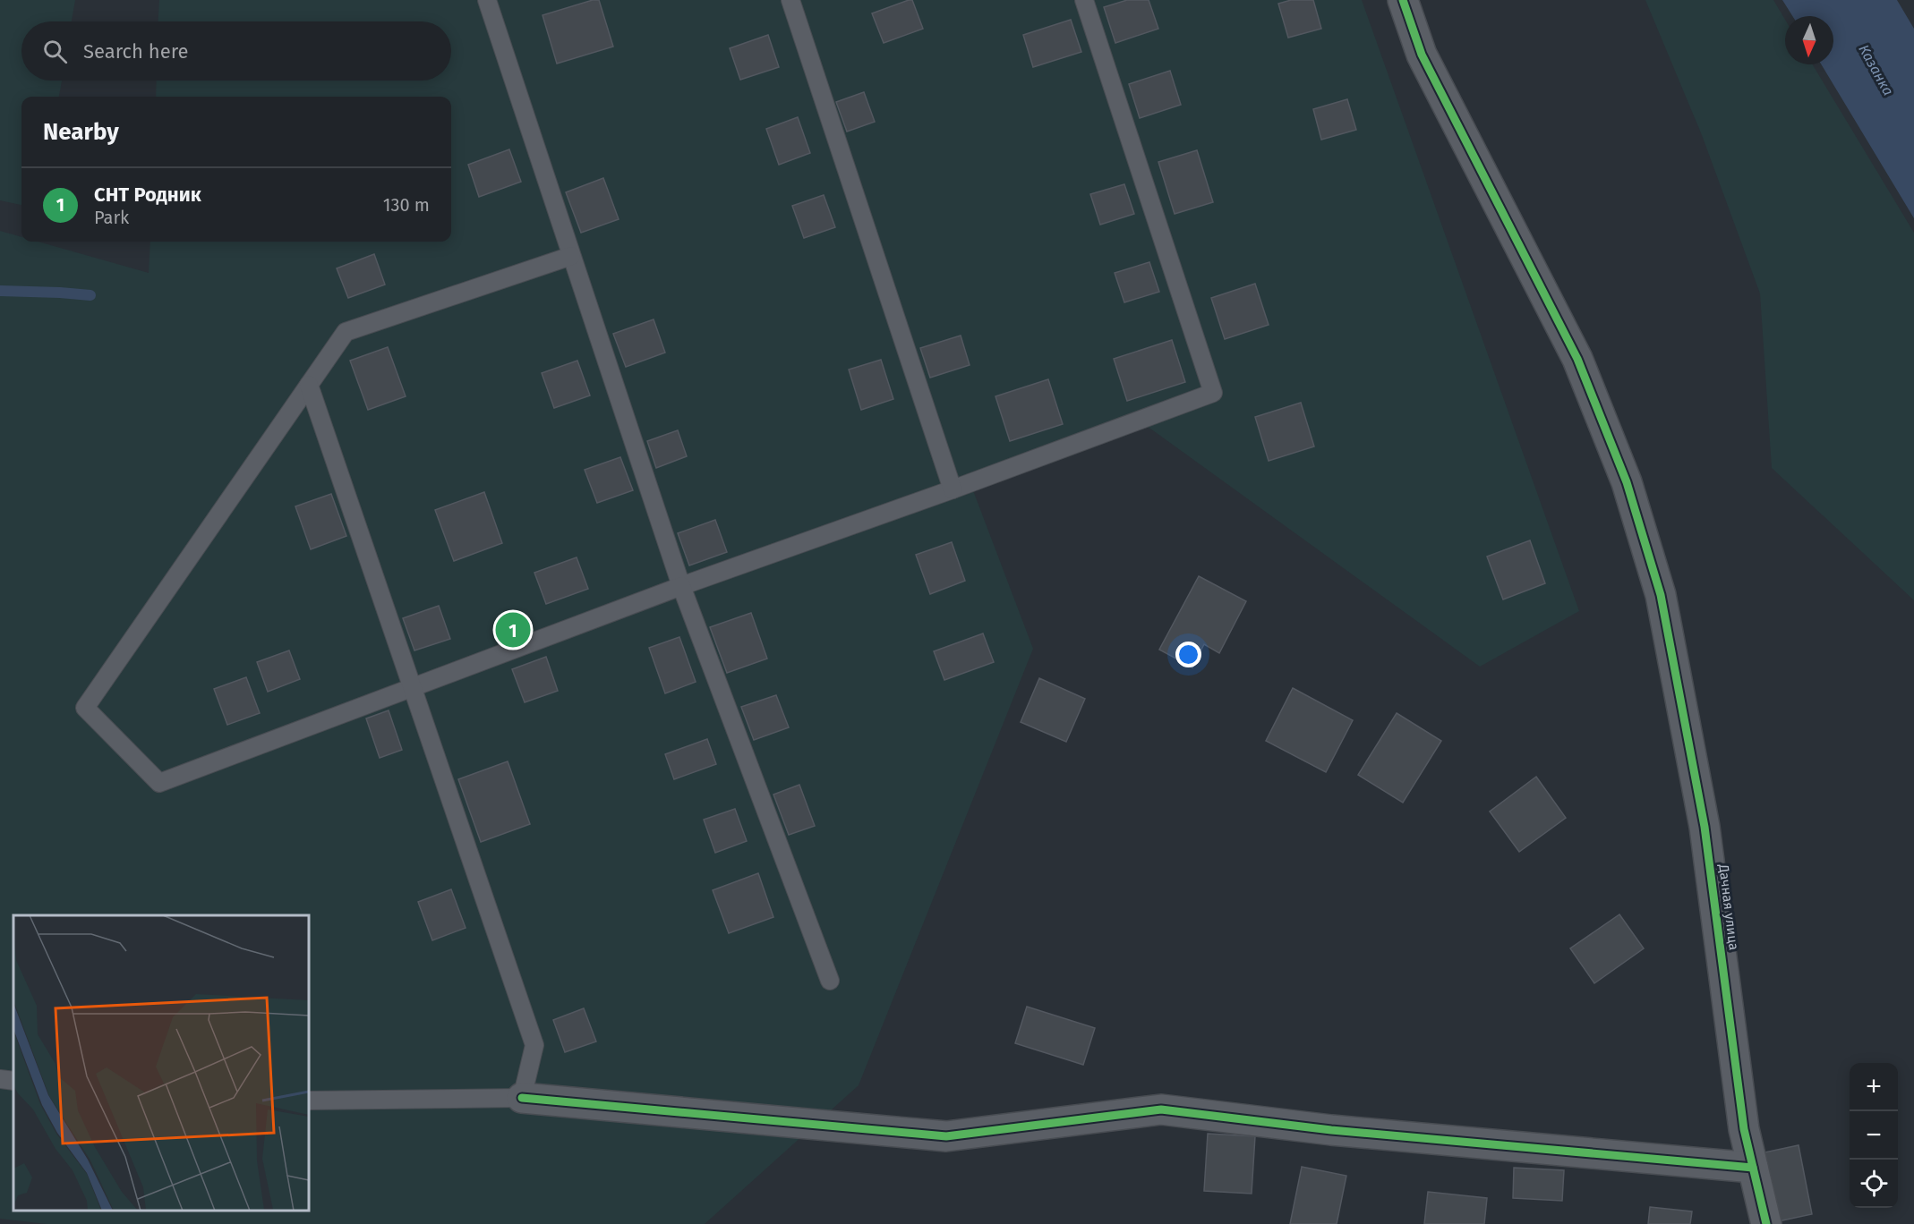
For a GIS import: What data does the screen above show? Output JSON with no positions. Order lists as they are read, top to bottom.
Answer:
{
  "streets": {
    "street": ["Дачная улица"]
  },
  "water": ["Казанка"],
  "north": "bottom",
  "page": {
    "search": "Search here",
    "heading": "Nearby",
    "list": [
      {
        "mark": "1",
        "name": "СНТ Родник",
        "note": "Park",
        "value": "130 m"
      }
    ],
    "pins": "1",
    "map_buttons": ["+", "−"]
  }
}
